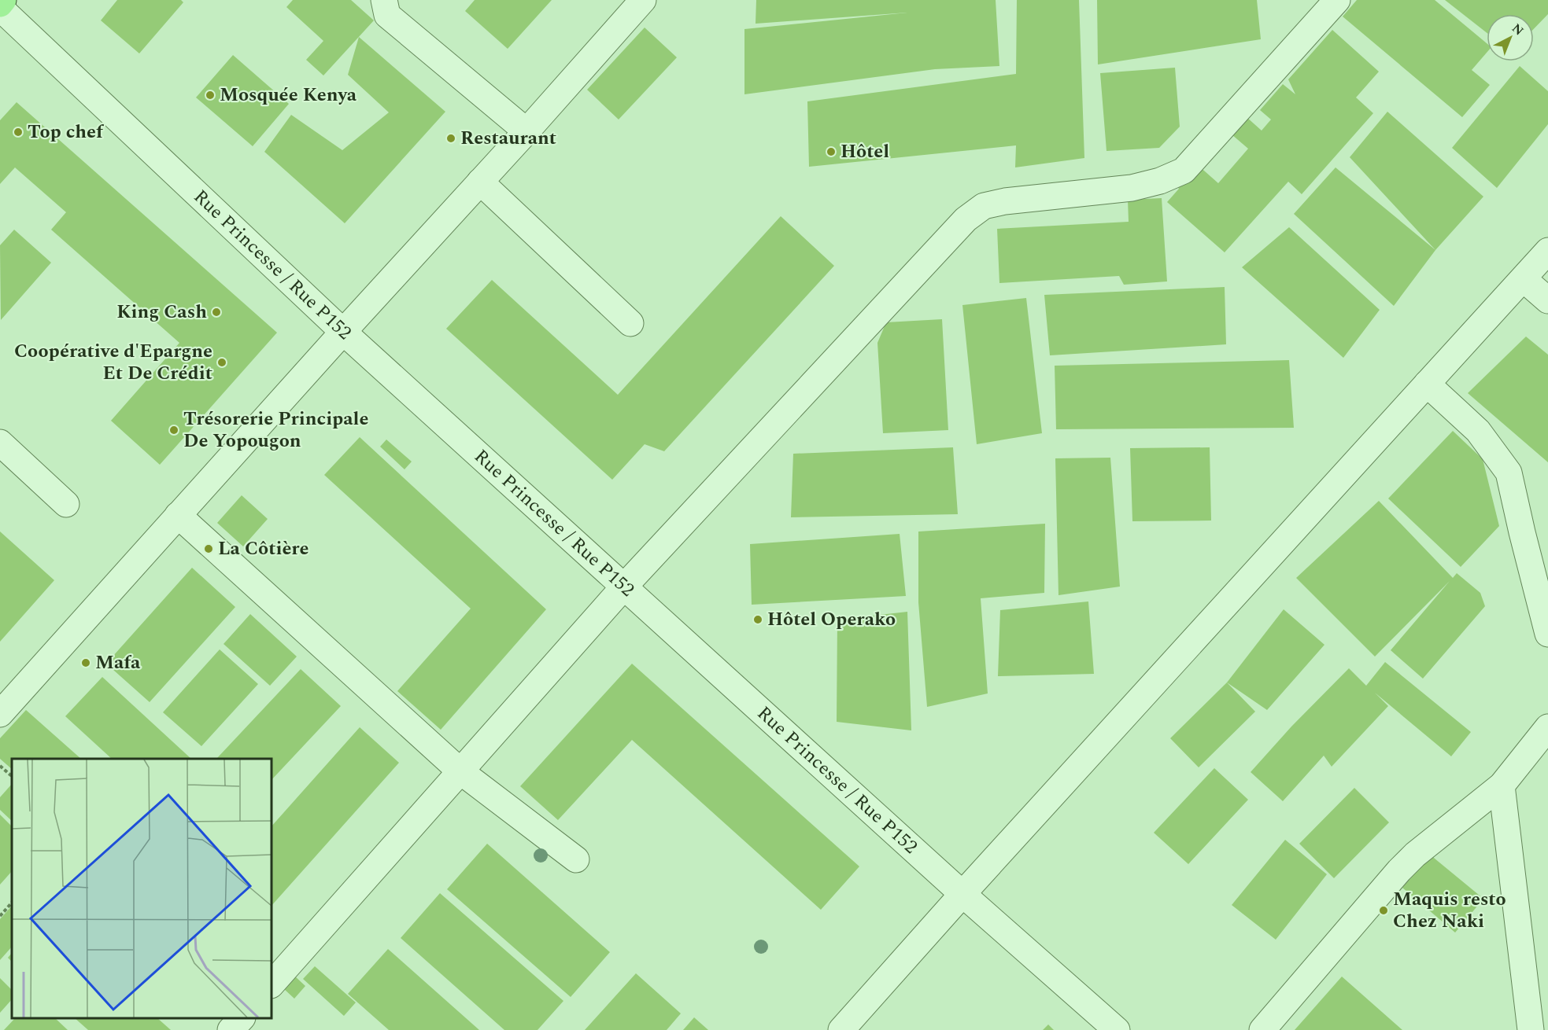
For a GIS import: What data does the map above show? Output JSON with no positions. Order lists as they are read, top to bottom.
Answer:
{
  "streets": {
    "street": ["Rue Princesse / Rue P152"]
  },
  "places": [
    "Mosquée Kenya",
    "Top chef",
    "Restaurant",
    "Hôtel",
    "King Cash",
    "Coopérative d'Epargne Et De Crédit",
    "Trésorerie Principale De Yopougon",
    "La Côtière",
    "Hôtel Operako",
    "Mafa",
    "Maquis resto Chez Naki"
  ],
  "north": "top right"
}
